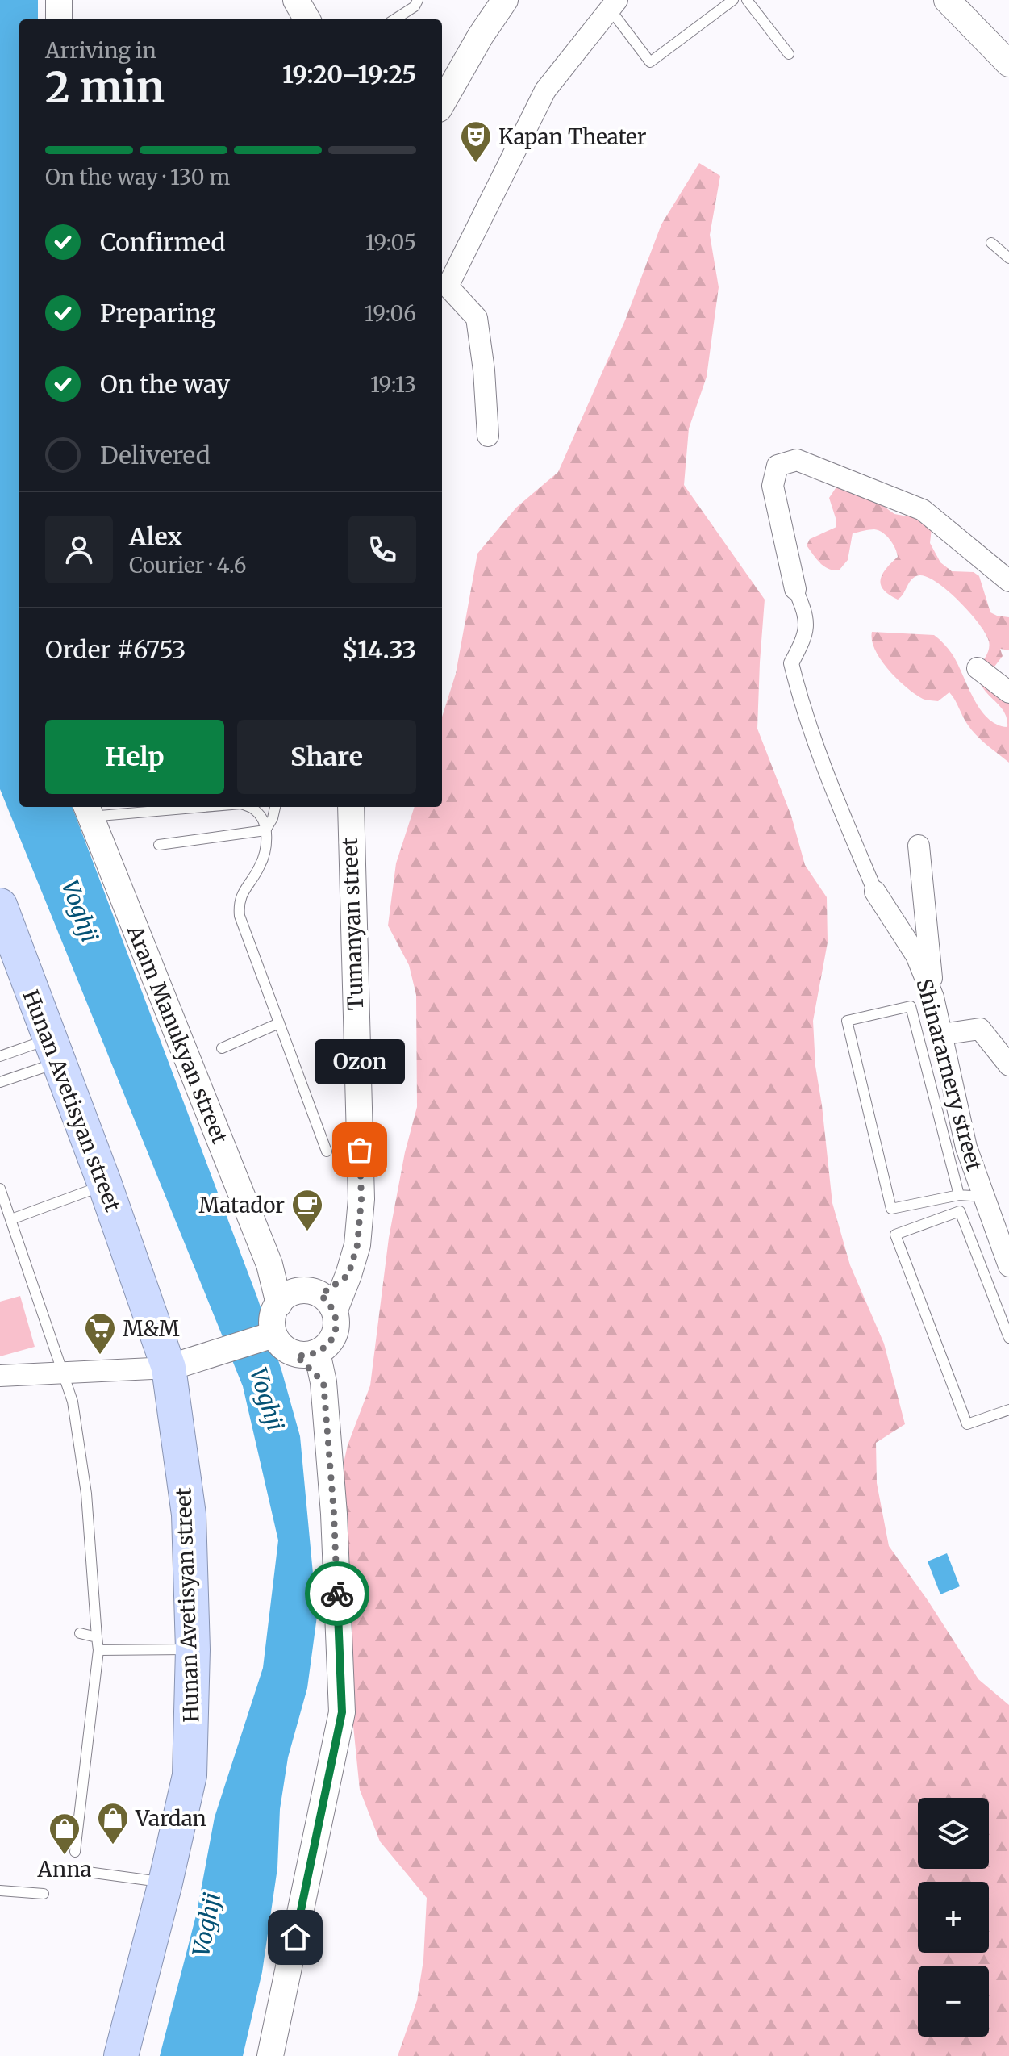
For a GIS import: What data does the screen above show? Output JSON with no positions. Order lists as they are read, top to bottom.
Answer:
{
  "streets": {
    "highway": ["Hunan Avetisyan street"],
    "street": ["Tumanyan street", "Aram Manukyan street", "Shinararnery street"]
  },
  "crossings": [
    ["Tumanyan street", "Aram Manukyan street"]
  ],
  "water": ["Voghji"],
  "places": {
    "theatre": ["Kapan Theater"],
    "other": ["Ozon"],
    "cafe": ["Matador"],
    "supermarket": ["M&M"],
    "shop": ["Vardan", "Anna"]
  },
  "page": {
    "heading": ["2 min", "Arriving in", "19:20–19:25"],
    "panel": [
      "Alex",
      "Courier · 4.6",
      "Order #6753",
      "$14.33"
    ],
    "bar": "On the way · 130 m",
    "list": [
      ["Confirmed", "19:05"],
      ["Preparing", "19:06"],
      ["On the way", "19:13"],
      "Delivered"
    ],
    "buttons": ["Help", "Share"],
    "bubble": "Ozon",
    "map_buttons": ["+", "−"]
  }
}
